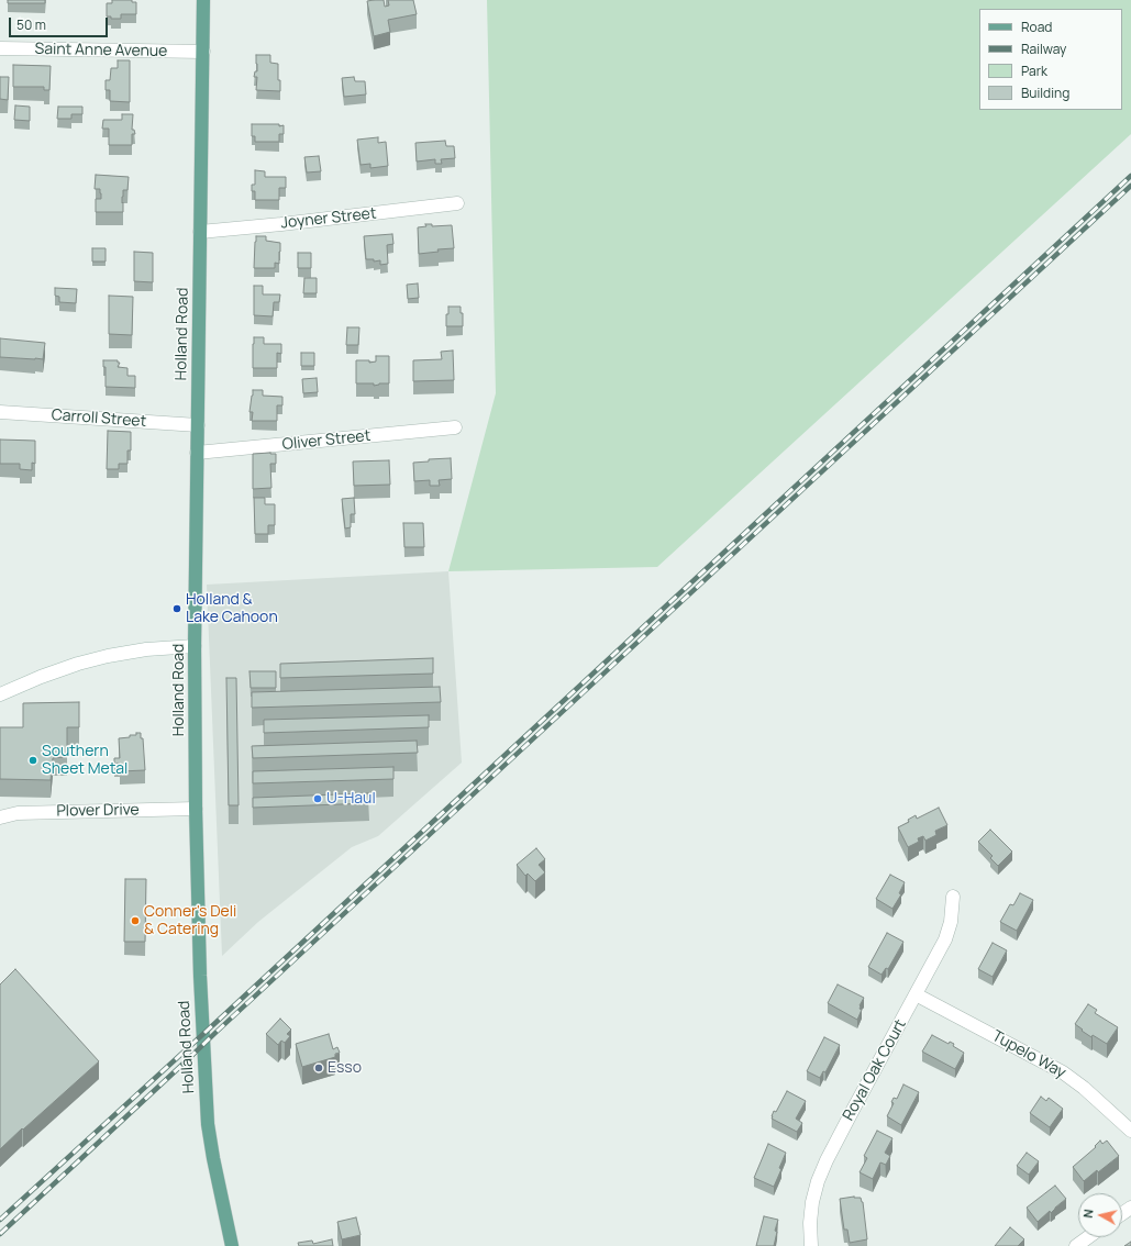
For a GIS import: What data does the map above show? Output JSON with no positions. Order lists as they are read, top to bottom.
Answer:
{
  "streets": {
    "main road": ["Holland Road"],
    "street": [
      "Saint Anne Avenue",
      "Joyner Street",
      "Carroll Street",
      "Oliver Street",
      "Plover Drive",
      "Tupelo Way",
      "Royal Oak Court"
    ]
  },
  "crossings": [
    ["Saint Anne Avenue", "Holland Road"],
    ["Joyner Street", "Holland Road"],
    ["Holland Road", "Carroll Street"],
    ["Holland Road", "Oliver Street"],
    ["Holland Road", "Plover Drive"],
    ["Tupelo Way", "Royal Oak Court"]
  ],
  "places": [
    "Holland & Lake Cahoon",
    "Southern Sheet Metal",
    "U-Haul",
    "Conner's Deli & Catering",
    "Esso"
  ],
  "legend": [
    "Road",
    "Railway",
    "Park",
    "Building"
  ],
  "scale_bar": "50 m",
  "north": "left"
}
